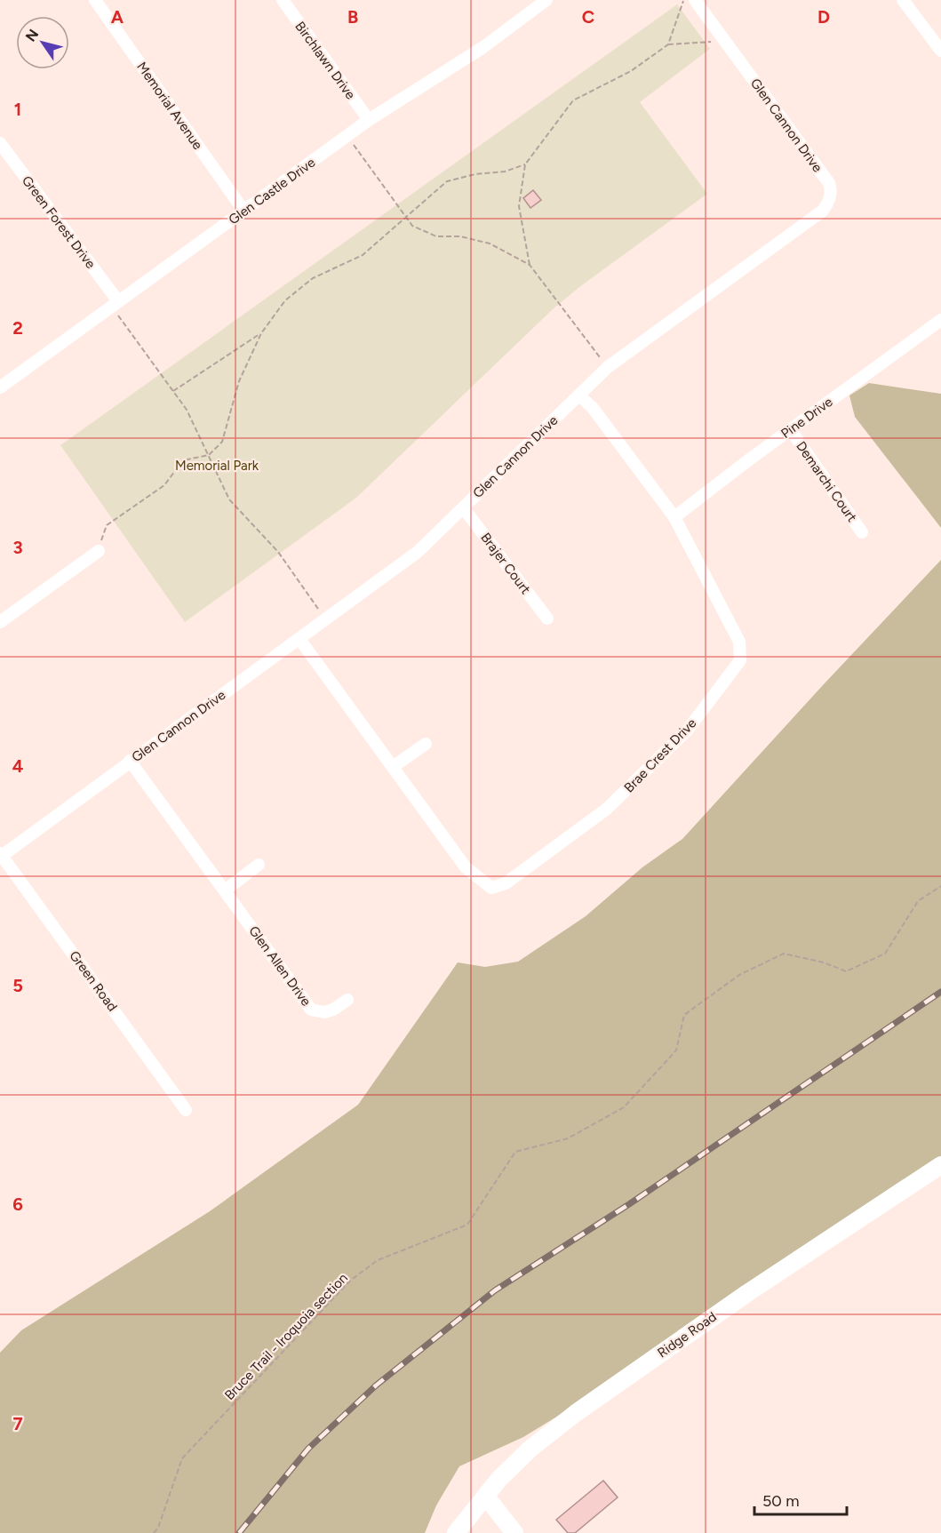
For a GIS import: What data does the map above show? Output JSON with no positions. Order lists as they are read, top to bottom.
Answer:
{
  "streets": {
    "main road": ["Ridge Road"],
    "street": [
      "Birchlawn Drive",
      "Memorial Avenue",
      "Glen Cannon Drive",
      "Glen Castle Drive",
      "Green Forest Drive",
      "Pine Drive",
      "Demarchi Court",
      "Brajer Court",
      "Brae Crest Drive",
      "Glen Allen Drive",
      "Green Road"
    ],
    "path": ["Bruce Trail - Iroquoia section"]
  },
  "crossings": [
    ["Birchlawn Drive", "Glen Castle Drive"],
    ["Memorial Avenue", "Glen Castle Drive"],
    ["Glen Cannon Drive", "Brajer Court"],
    ["Glen Cannon Drive", "Brae Crest Drive"],
    ["Glen Cannon Drive", "Glen Allen Drive"],
    ["Glen Cannon Drive", "Green Road"],
    ["Glen Castle Drive", "Green Forest Drive"],
    ["Pine Drive", "Demarchi Court"],
    ["Pine Drive", "Brae Crest Drive"]
  ],
  "parks": ["Memorial Park"],
  "scale_bar": "50 m",
  "north": "top left",
  "grid": {
    "columns": [
      "A",
      "B",
      "C",
      "D"
    ],
    "rows": [
      "1",
      "2",
      "3",
      "4",
      "5",
      "6",
      "7"
    ]
  }
}
